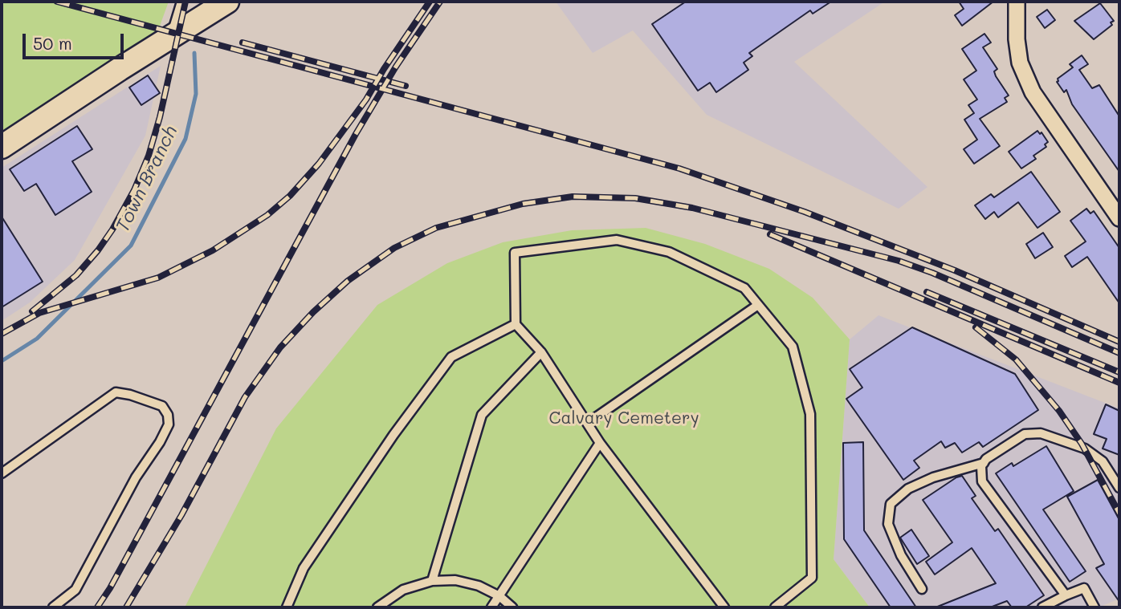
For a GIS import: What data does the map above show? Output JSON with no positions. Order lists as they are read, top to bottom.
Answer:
{
  "water": ["Town Branch"],
  "parks": ["Calvary Cemetery"],
  "scale_bar": "50 m"
}
